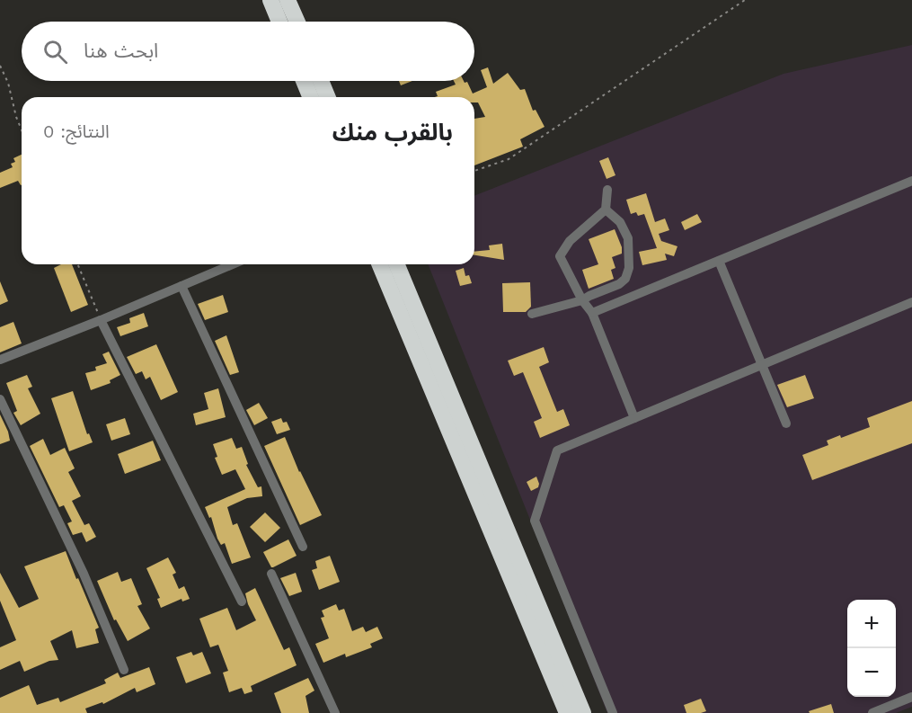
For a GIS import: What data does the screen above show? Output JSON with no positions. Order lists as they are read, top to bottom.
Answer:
{
  "page": {
    "search": "ابحث هنا",
    "heading": ["بالقرب منك", "النتائج: 0"],
    "map_buttons": ["+", "−"]
  }
}
